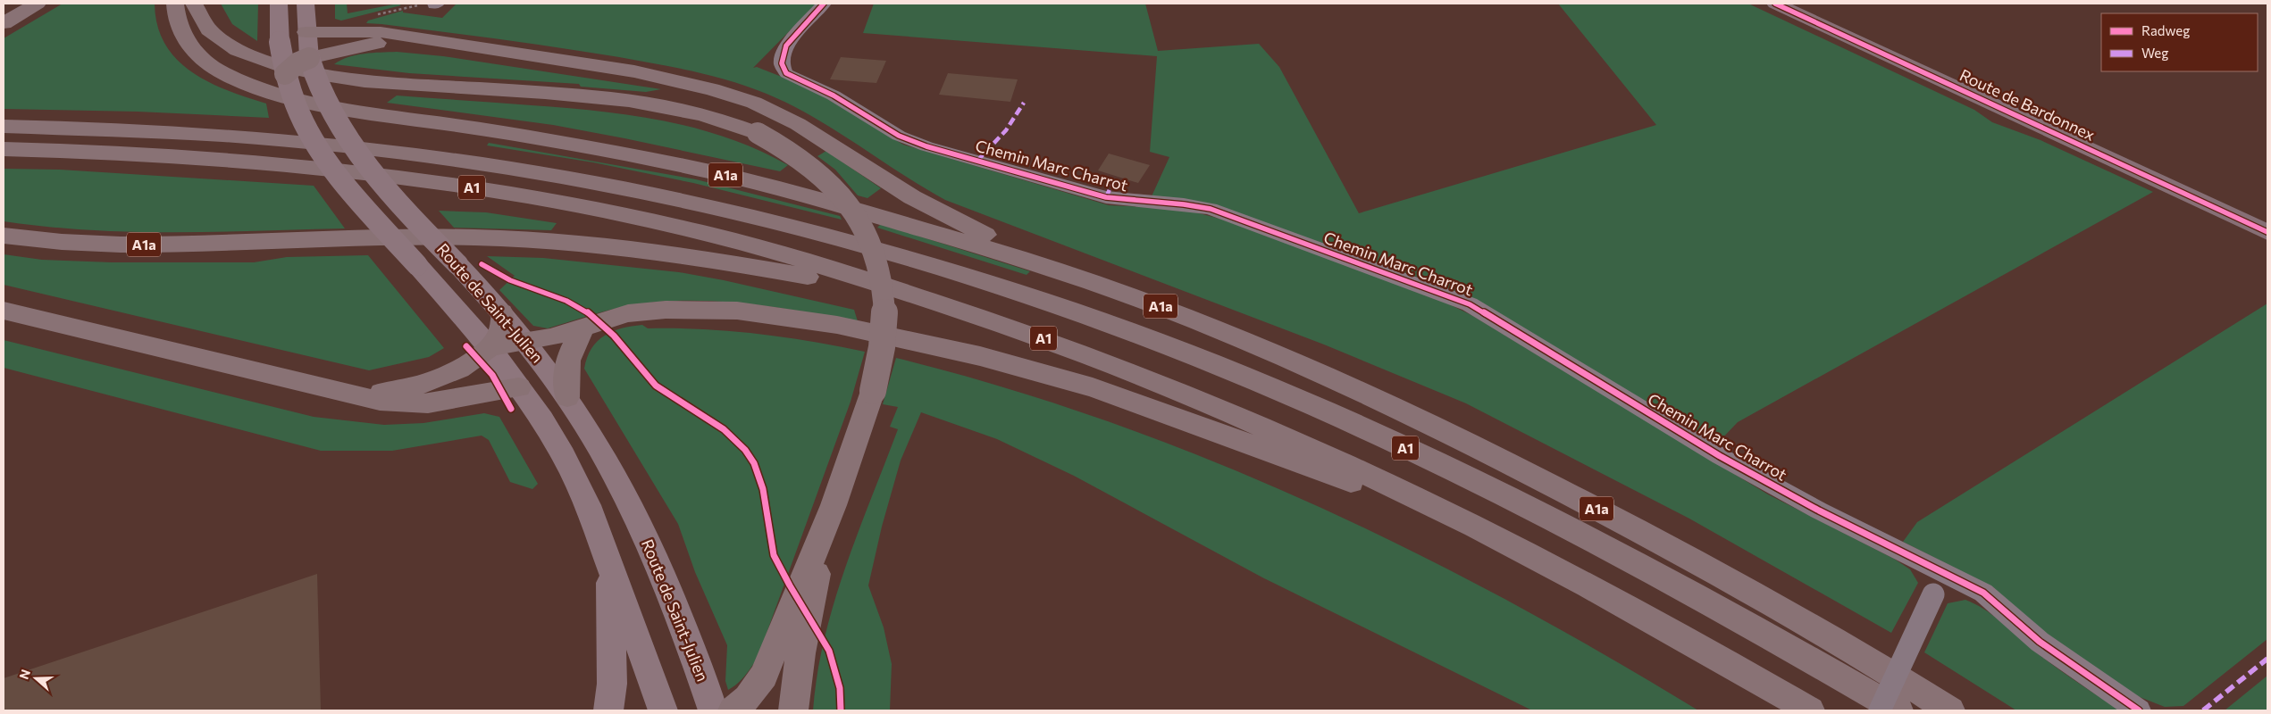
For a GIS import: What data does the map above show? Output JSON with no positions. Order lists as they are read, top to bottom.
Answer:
{
  "streets": {
    "highway": ["A1a", "A1"],
    "main road": ["Route de Saint-Julien"],
    "street": ["Route de Bardonnex", "Chemin Marc Charrot"]
  },
  "crossings": [
    ["A1a", "A1"]
  ],
  "legend": ["Radweg", "Weg"],
  "north": "left"
}
